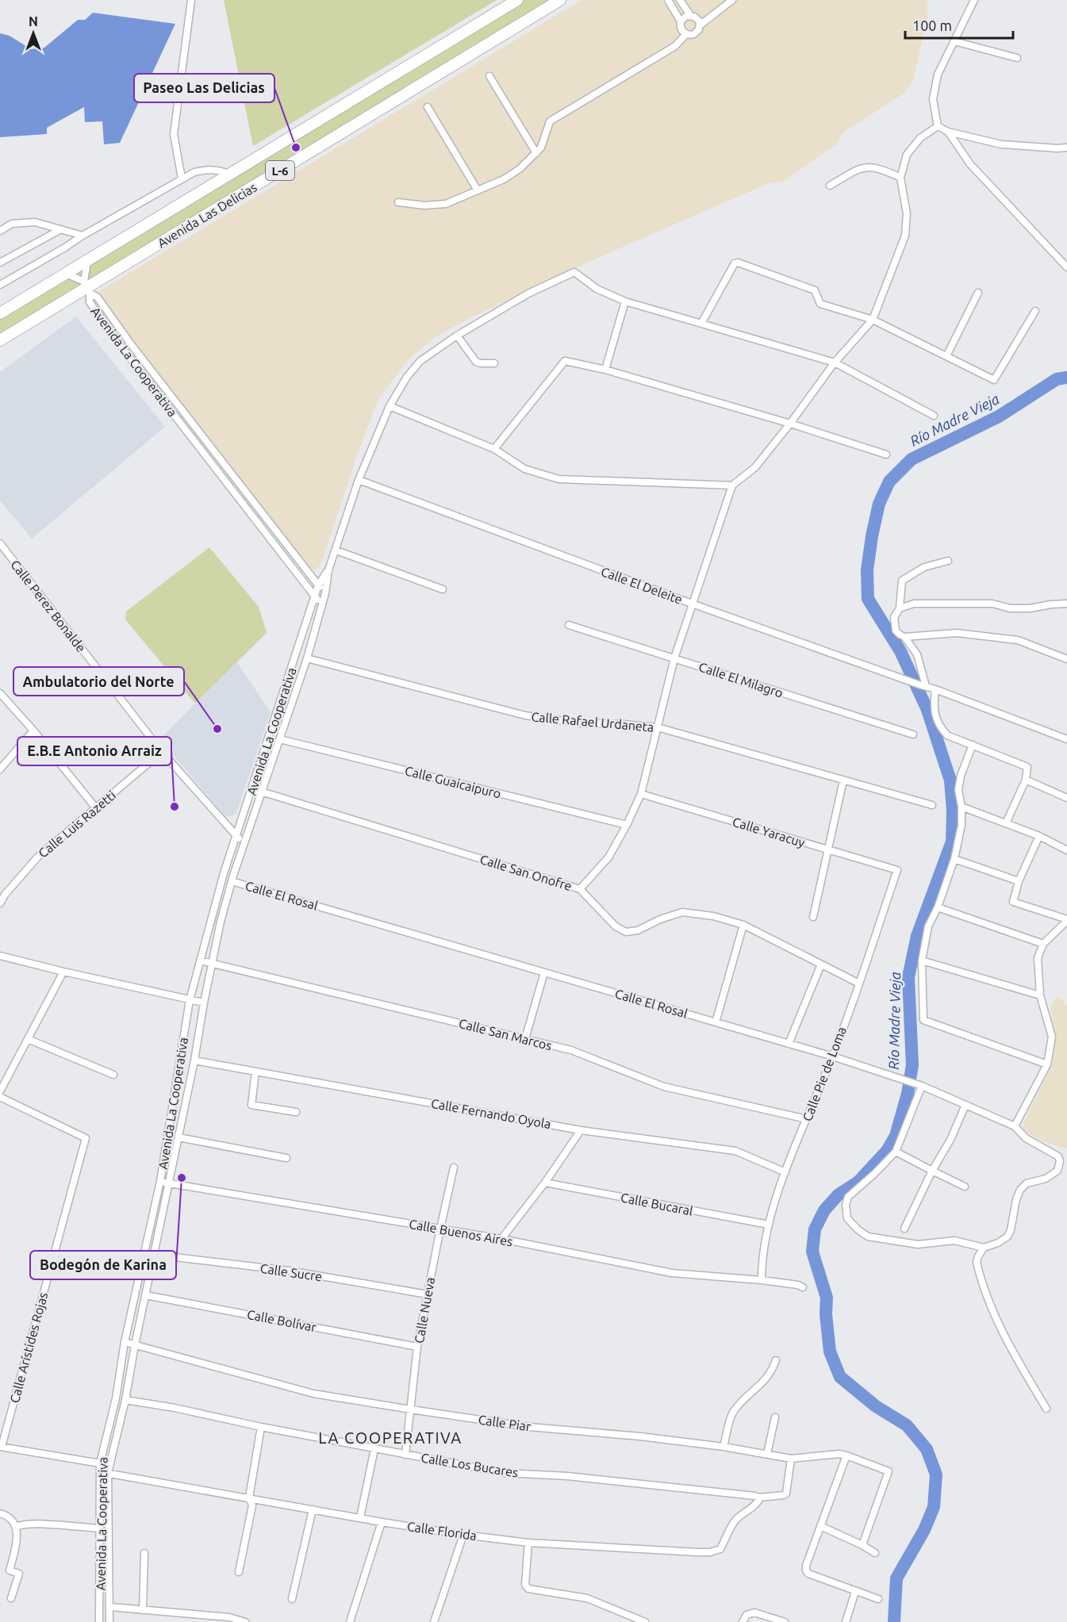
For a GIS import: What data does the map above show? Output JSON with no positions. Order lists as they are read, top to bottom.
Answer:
{
  "streets": {
    "main road": ["L-6", "Avenida Las Delicias"],
    "street": [
      "Avenida La Cooperativa",
      "Calle El Deleite",
      "Calle Perez Bonalde",
      "Calle El Milagro",
      "Calle Rafael Urdaneta",
      "Calle Guaicaipuro",
      "Calle Luis Razetti",
      "Calle Yaracuy",
      "Calle San Onofre",
      "Calle El Rosal",
      "Calle San Marcos",
      "Calle Pie de Loma",
      "Calle Fernando Oyola",
      "Calle Bucaral",
      "Calle Buenos Aires",
      "Calle Sucre",
      "Calle Nueva",
      "Calle Bolívar",
      "Calle Arístides Rojas",
      "Calle Piar",
      "Calle Los Bucares",
      "Calle Florida"
    ]
  },
  "crossings": [
    ["Avenida Las Delicias", "Avenida La Cooperativa"],
    ["Avenida La Cooperativa", "Calle El Deleite"],
    ["Avenida La Cooperativa", "Calle Perez Bonalde"],
    ["Avenida La Cooperativa", "Calle Rafael Urdaneta"],
    ["Avenida La Cooperativa", "Calle Guaicaipuro"],
    ["Avenida La Cooperativa", "Calle San Onofre"],
    ["Avenida La Cooperativa", "Calle El Rosal"],
    ["Avenida La Cooperativa", "Calle San Marcos"],
    ["Avenida La Cooperativa", "Calle Fernando Oyola"],
    ["Avenida La Cooperativa", "Calle Buenos Aires"],
    ["Avenida La Cooperativa", "Calle Sucre"],
    ["Avenida La Cooperativa", "Calle Bolívar"],
    ["Avenida La Cooperativa", "Calle Piar"],
    ["Avenida La Cooperativa", "Calle Los Bucares"],
    ["Avenida La Cooperativa", "Calle Florida"],
    ["Calle Perez Bonalde", "Calle Luis Razetti"],
    ["Calle Yaracuy", "Calle Pie de Loma"],
    ["Calle San Onofre", "Calle Pie de Loma"],
    ["Calle El Rosal", "Calle Pie de Loma"],
    ["Calle San Marcos", "Calle Pie de Loma"],
    ["Calle Pie de Loma", "Calle Fernando Oyola"],
    ["Calle Pie de Loma", "Calle Bucaral"],
    ["Calle Pie de Loma", "Calle Buenos Aires"],
    ["Calle Buenos Aires", "Calle Nueva"],
    ["Calle Sucre", "Calle Nueva"],
    ["Calle Nueva", "Calle Bolívar"],
    ["Calle Nueva", "Calle Piar"],
    ["Calle Nueva", "Calle Los Bucares"],
    ["Calle Piar", "Calle Los Bucares"],
    ["Calle Los Bucares", "Calle Florida"]
  ],
  "districts": ["LA COOPERATIVA"],
  "water": ["Río Madre Vieja"],
  "places": [
    "Paseo Las Delicias",
    "Ambulatorio del Norte",
    "E.B.E Antonio Arraiz",
    "Bodegón de Karina"
  ],
  "scale_bar": "100 m",
  "north": "top"
}
